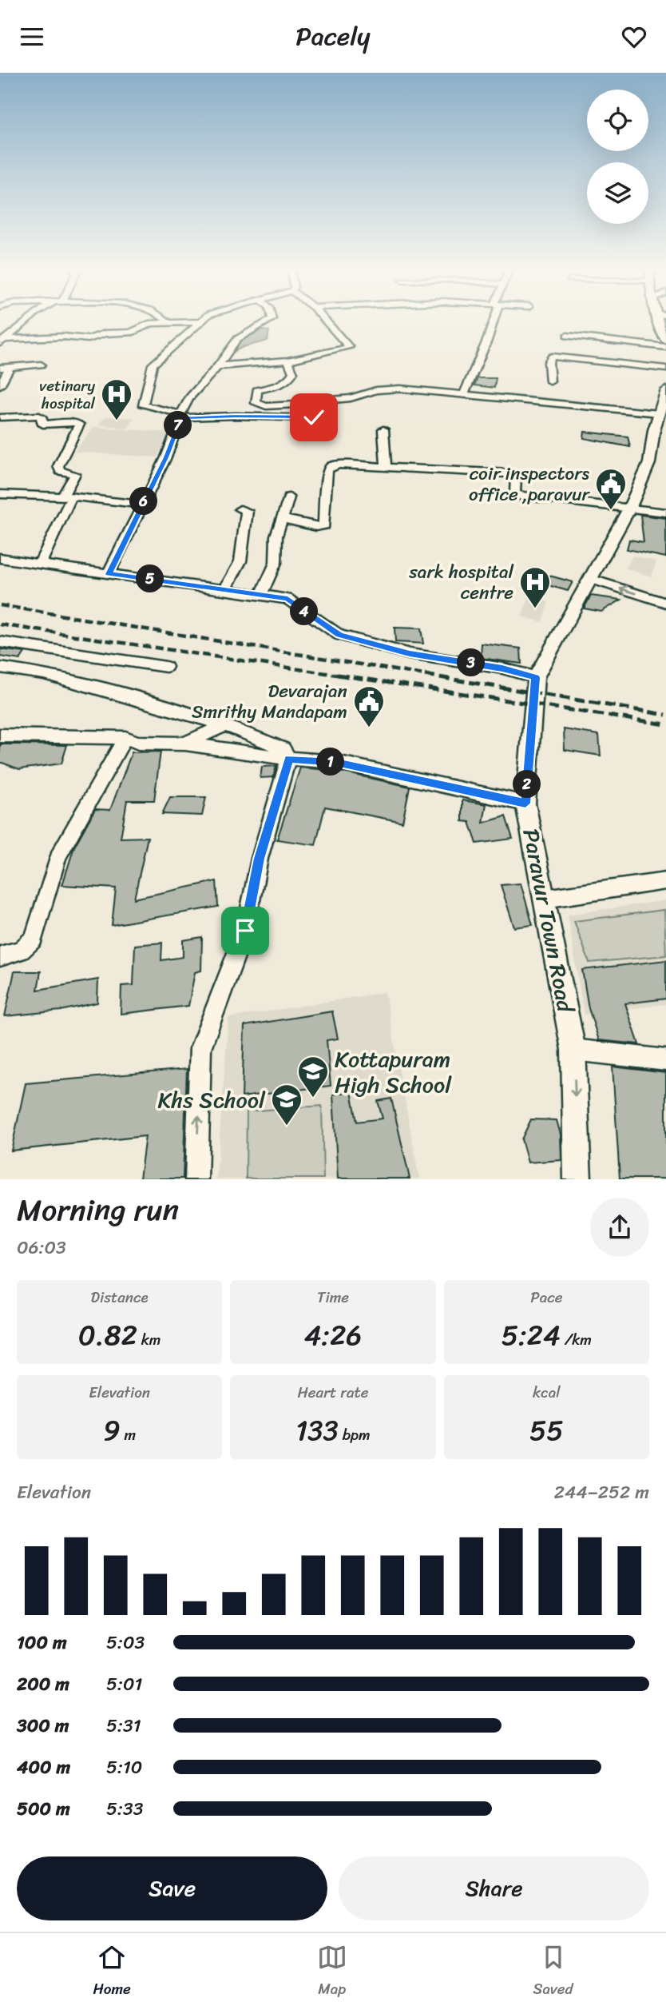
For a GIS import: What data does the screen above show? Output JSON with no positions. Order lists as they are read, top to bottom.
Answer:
{
  "streets": {
    "main road": ["Paravur Town Road"]
  },
  "places": {
    "hospital": ["vetinary hospital", "sark hospital centre"],
    "public building": ["coir inspectors office ,paravur", "Devarajan Smrithy Mandapam"],
    "school or university": ["Kottapuram High School", "Khs School"]
  },
  "page": {
    "header": "Pacely",
    "pins": [
      "7",
      "6",
      "5",
      "4",
      "3",
      "1",
      "2"
    ],
    "heading": ["Morning run", "06:03"],
    "stats": [
      ["Distance", "0.82 km"],
      ["Time", "4:26"],
      ["Pace", "5:24 /km"],
      ["Elevation", "9 m"],
      ["Heart rate", "133 bpm"],
      ["kcal", "55"]
    ],
    "chart": ["Elevation", "244–252 m"],
    "list": [
      {
        "name": "100 m",
        "note": "5:03"
      },
      {
        "name": "200 m",
        "note": "5:01"
      },
      {
        "name": "300 m",
        "note": "5:31"
      },
      {
        "name": "400 m",
        "note": "5:10"
      },
      {
        "name": "500 m",
        "note": "5:33"
      }
    ],
    "buttons": ["Save", "Share"],
    "tabs": ["Home", "Map", "Saved"]
  }
}
